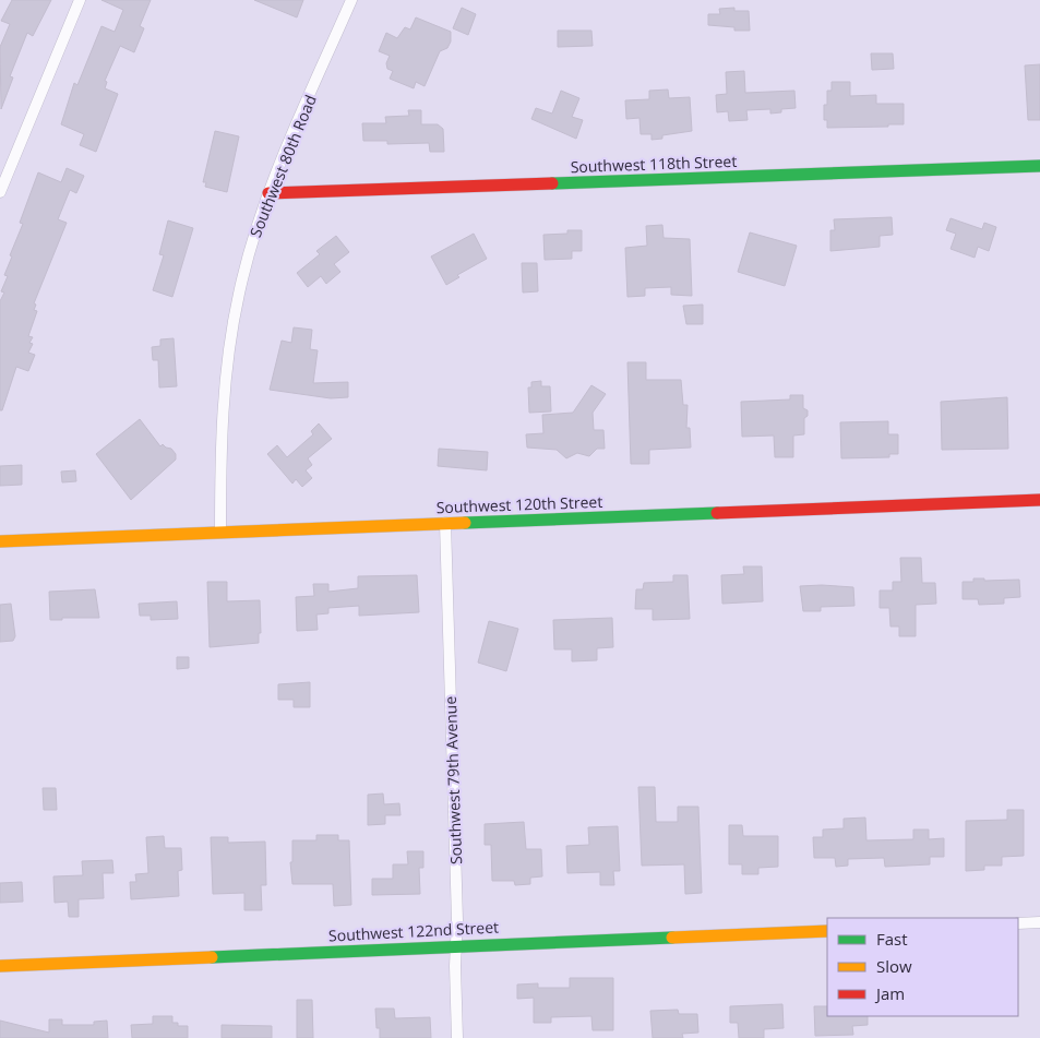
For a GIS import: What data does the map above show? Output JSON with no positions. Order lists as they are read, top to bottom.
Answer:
{
  "streets": {
    "street": [
      "Southwest 118th Street",
      "Southwest 80th Road",
      "Southwest 120th Street",
      "Southwest 79th Avenue",
      "Southwest 122nd Street"
    ]
  },
  "crossings": [
    ["Southwest 118th Street", "Southwest 80th Road"],
    ["Southwest 80th Road", "Southwest 120th Street"],
    ["Southwest 120th Street", "Southwest 79th Avenue"],
    ["Southwest 79th Avenue", "Southwest 122nd Street"]
  ],
  "legend": ["Fast", "Slow", "Jam"]
}
